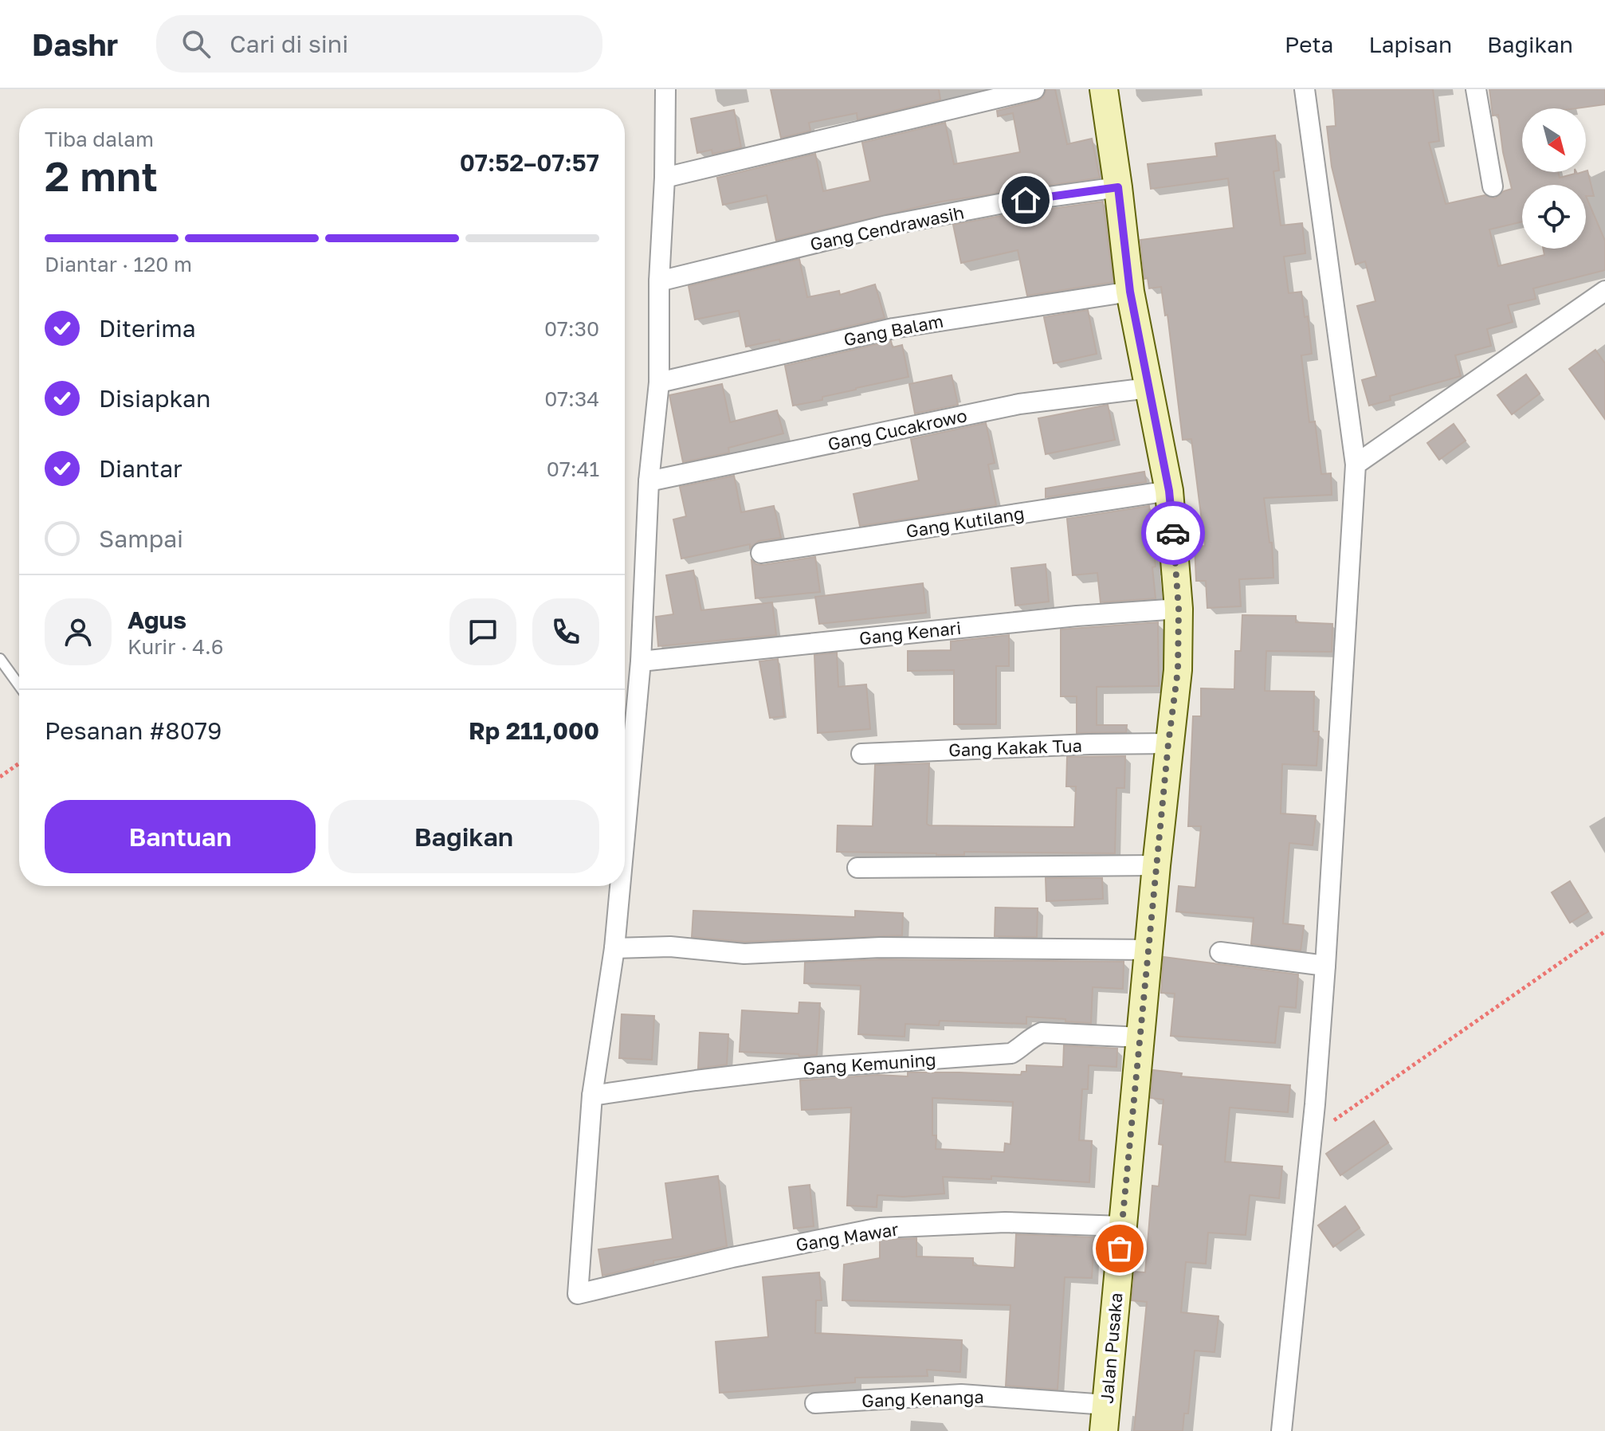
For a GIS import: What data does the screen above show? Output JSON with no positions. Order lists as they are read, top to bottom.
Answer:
{
  "streets": {
    "main road": ["Jalan Pusaka"],
    "street": [
      "Gang Cendrawasih",
      "Gang Balam",
      "Gang Cucakrowo",
      "Gang Kutilang",
      "Gang Kenari",
      "Gang Kakak Tua",
      "Gang Kemuning",
      "Gang Mawar",
      "Gang Kenanga"
    ]
  },
  "crossings": [
    ["Gang Cendrawasih", "Jalan Pusaka"],
    ["Gang Balam", "Jalan Pusaka"],
    ["Gang Cucakrowo", "Jalan Pusaka"],
    ["Gang Kutilang", "Jalan Pusaka"],
    ["Gang Kenari", "Jalan Pusaka"],
    ["Gang Kakak Tua", "Jalan Pusaka"],
    ["Gang Kemuning", "Gang Mawar"],
    ["Gang Kemuning", "Jalan Pusaka"],
    ["Gang Mawar", "Jalan Pusaka"],
    ["Jalan Pusaka", "Gang Kenanga"]
  ],
  "north": "bottom right",
  "page": {
    "header": "Dashr",
    "search": "Cari di sini",
    "nav": ["Peta", "Lapisan", "Bagikan"],
    "heading": ["2 mnt", "Tiba dalam", "07:52–07:57"],
    "panel": [
      "Agus",
      "Kurir · 4.6",
      "Pesanan #8079",
      "Rp 211,000"
    ],
    "bar": "Diantar · 120 m",
    "list": [
      ["Diterima", "07:30"],
      ["Disiapkan", "07:34"],
      ["Diantar", "07:41"],
      "Sampai"
    ],
    "buttons": ["Bantuan", "Bagikan"]
  }
}
